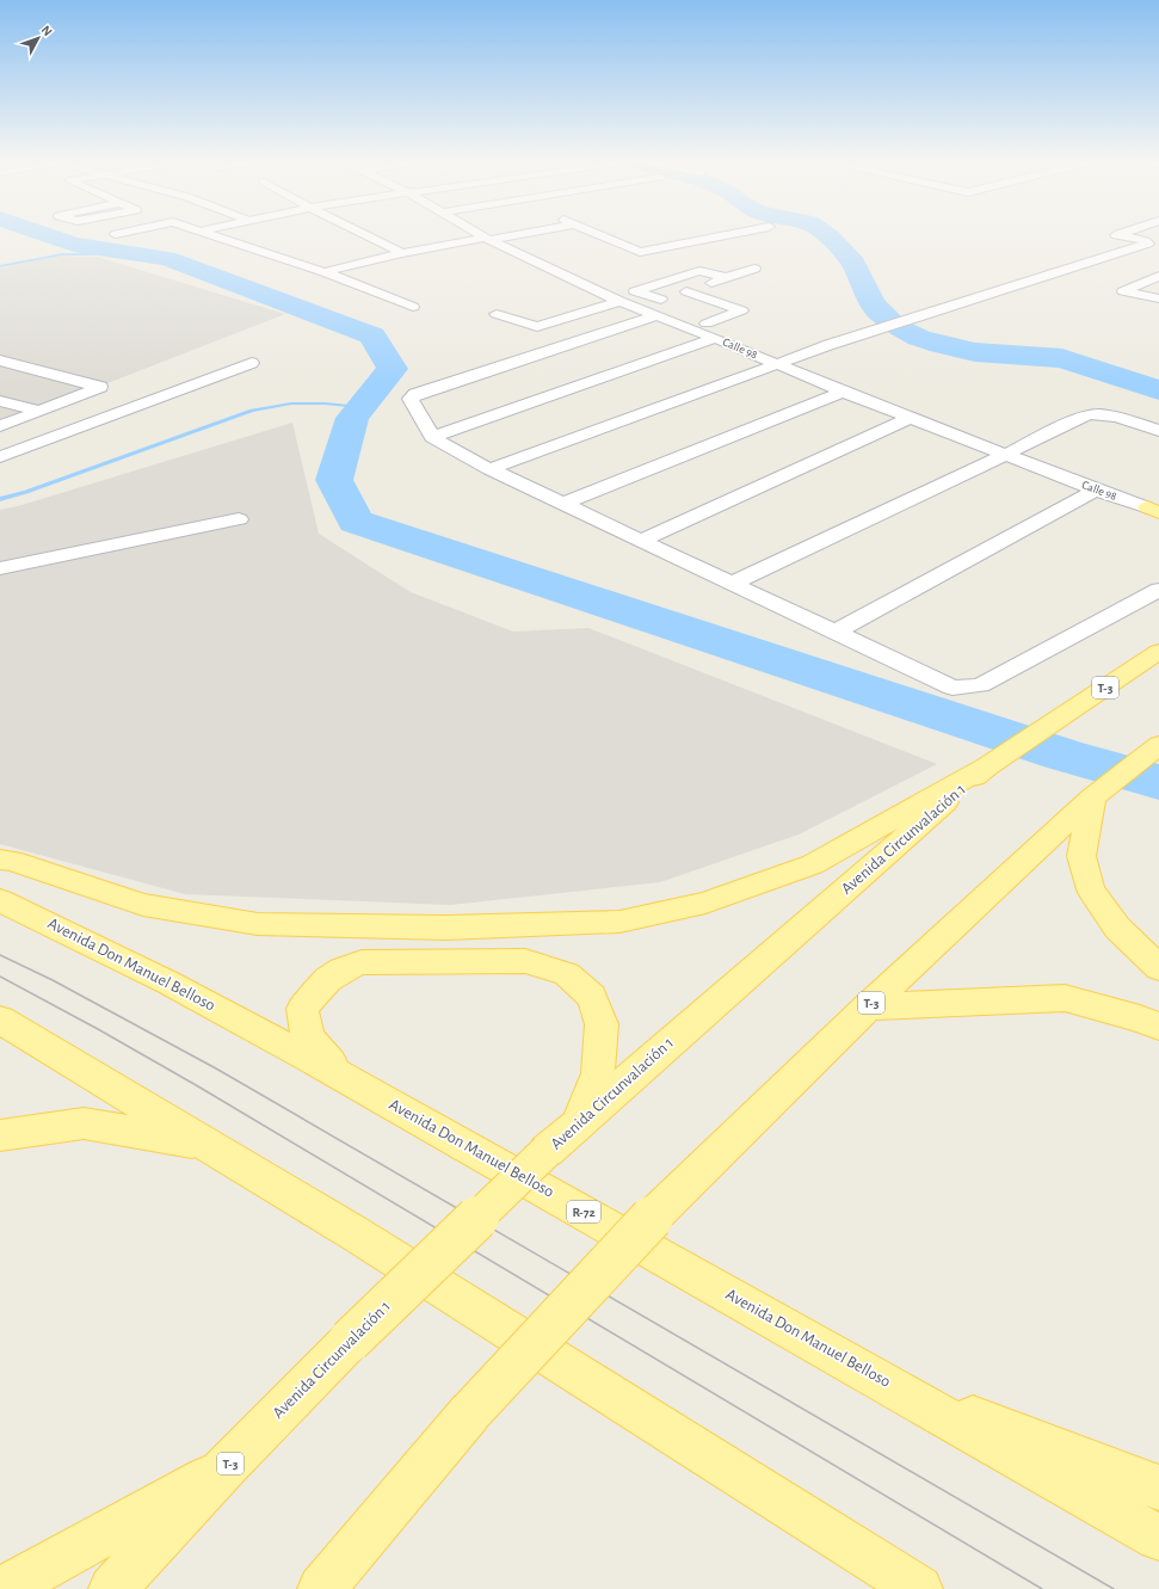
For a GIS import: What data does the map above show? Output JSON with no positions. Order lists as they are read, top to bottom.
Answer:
{
  "streets": {
    "main road": [
      "T-3",
      "Avenida Circunvalación 1",
      "Avenida Don Manuel Belloso",
      "R-72"
    ],
    "street": ["Calle 98"]
  },
  "north": "top right"
}
